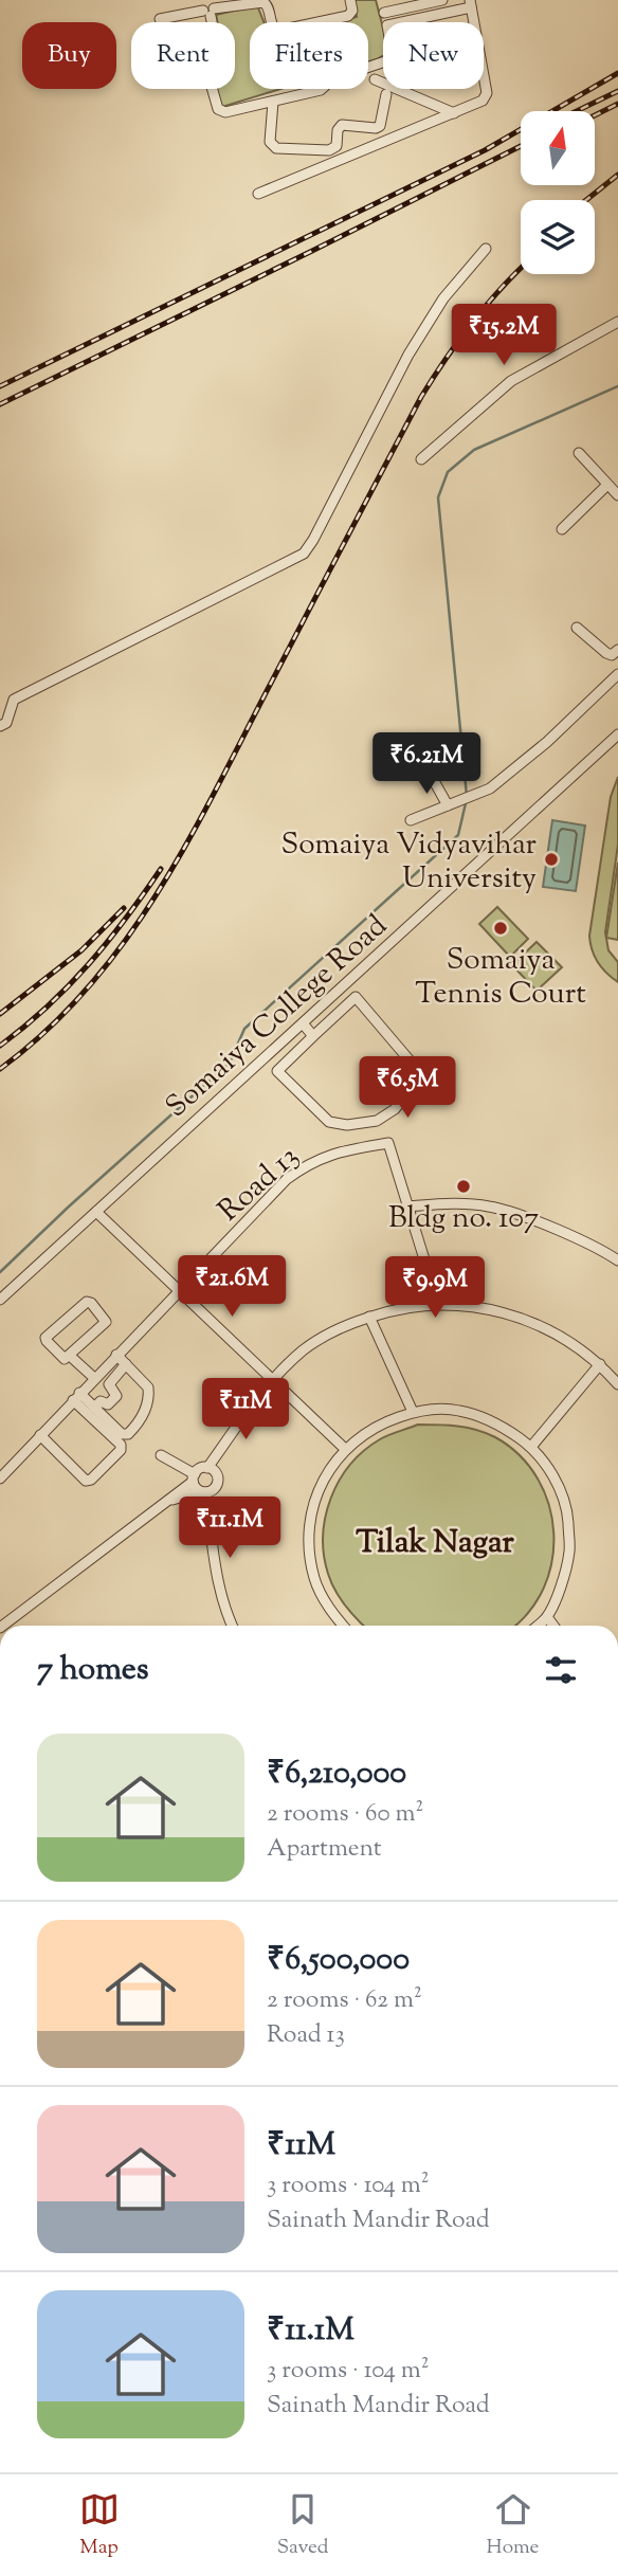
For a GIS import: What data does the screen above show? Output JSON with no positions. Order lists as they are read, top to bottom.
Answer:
{
  "streets": {
    "street": ["Somaiya College Road", "Road 13"]
  },
  "districts": ["Tilak Nagar"],
  "places": ["Somaiya Vidyavihar University", "Somaiya Tennis Court", "Bldg no. 107"],
  "north": "top",
  "page": {
    "chip": [
      "Buy",
      "Rent",
      "Filters",
      "New"
    ],
    "price": [
      "₹15.2M",
      "₹6.21M",
      "₹6.5M",
      "₹21.6M",
      "₹9.9M",
      "₹11M",
      "₹11.1M"
    ],
    "heading": "7 homes",
    "list": [
      {
        "name": "₹6,210,000",
        "note": "2 rooms · 60 m² · Apartment"
      },
      {
        "name": "₹6,500,000",
        "note": "2 rooms · 62 m² · Road 13"
      },
      {
        "name": "₹11M",
        "note": "3 rooms · 104 m² · Sainath Mandir Road"
      },
      {
        "name": "₹11.1M",
        "note": "3 rooms · 104 m² · Sainath Mandir Road"
      }
    ],
    "tabs": ["Map", "Saved", "Home"]
  }
}
